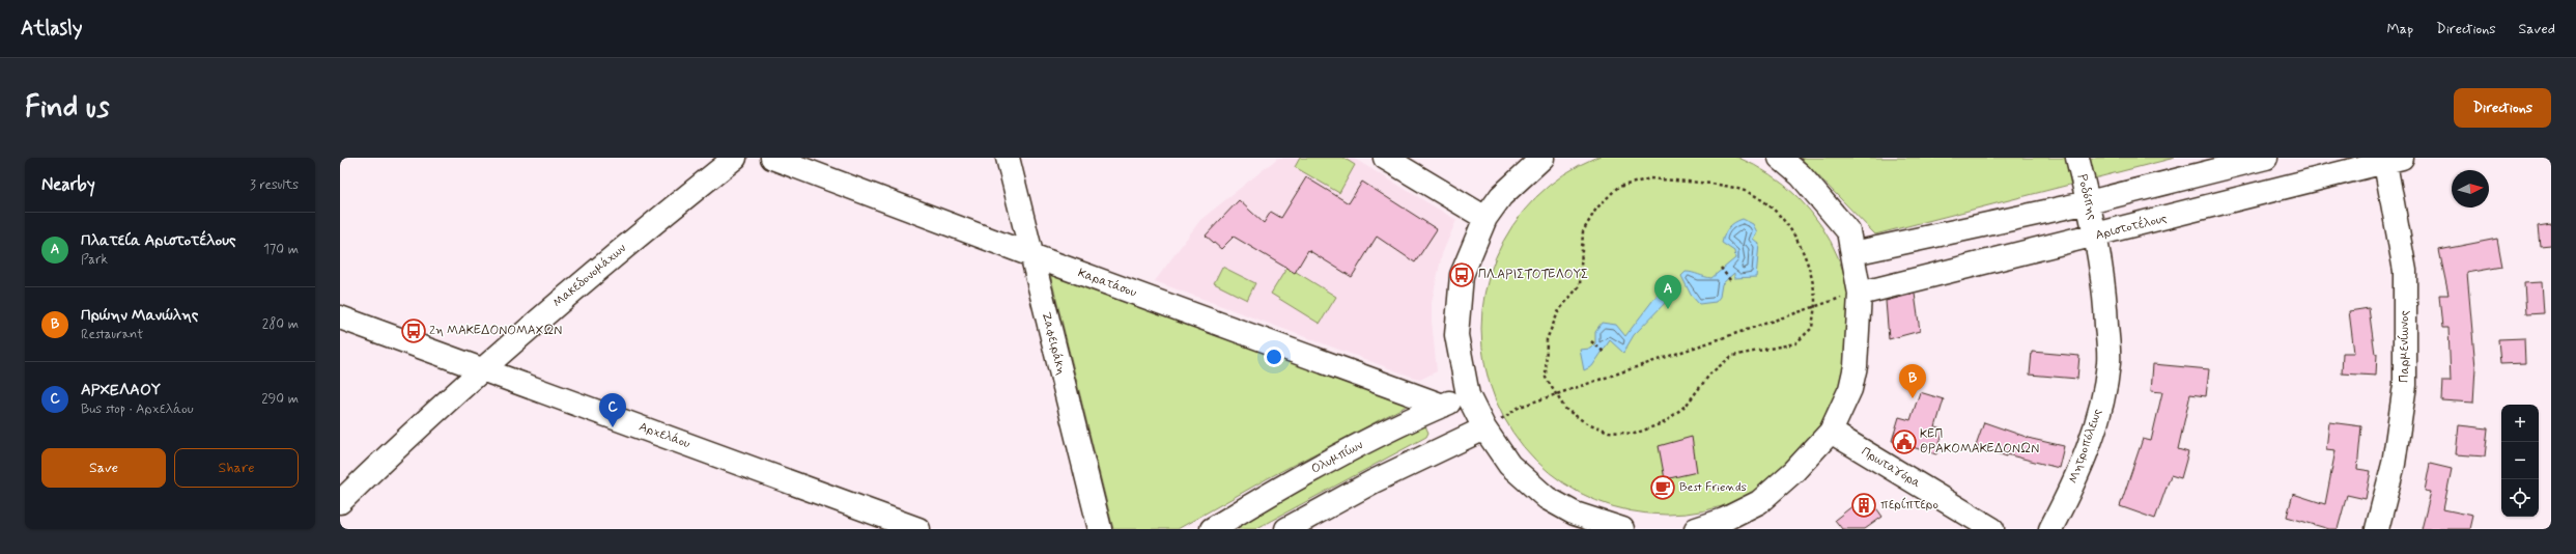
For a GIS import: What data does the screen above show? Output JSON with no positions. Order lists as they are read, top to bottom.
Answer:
{
  "streets": {
    "street": [
      "Ροδόπης",
      "Αριστοτέλους",
      "Μακεδονομάχων",
      "Καρατάσου",
      "Ζαφειράκη",
      "Παρμενίωνος",
      "Αρχελάου",
      "Μητροπόλεως",
      "Ολυμπίων",
      "Πρωταγόρα"
    ]
  },
  "crossings": [
    ["Ροδόπης", "Αριστοτέλους"],
    ["Ροδόπης", "Μητροπόλεως"],
    ["Αριστοτέλους", "Παρμενίωνος"],
    ["Αριστοτέλους", "Μητροπόλεως"],
    ["Μακεδονομάχων", "Αρχελάου"],
    ["Καρατάσου", "Ζαφειράκη"],
    ["Καρατάσου", "Ολυμπίων"]
  ],
  "places": {
    "bus stop": ["ΠΛ.ΑΡΙΣΤΟΤΕΛΟΥΣ", "2η ΜΑΚΕΔΟΝΟΜΑΧΩΝ"],
    "public building": ["ΚΕΠ ΘΡΑΚΟΜΑΚΕΔΟΝΩΝ"],
    "cafe": ["Best Friends"],
    "building": ["περίπτερο"]
  },
  "north": "right",
  "page": {
    "header": "Atlasly",
    "nav": ["Map", "Directions", "Saved"],
    "buttons": [
      "Directions",
      ["Save", "Share"]
    ],
    "title": "Find us",
    "heading": ["Nearby", "3 results"],
    "list": [
      {
        "mark": "A",
        "name": "Πλατεία Αριστοτέλους",
        "note": "Park",
        "value": "170 m"
      },
      {
        "mark": "B",
        "name": "Πρώην Μανώλης",
        "note": "Restaurant",
        "value": "280 m"
      },
      {
        "mark": "C",
        "name": "ΑΡΧΕΛΑΟΥ",
        "note": "Bus stop · Αρχελάου",
        "value": "290 m"
      }
    ],
    "pins": ["A", "B", "C"],
    "map_buttons": ["+", "−"]
  }
}
